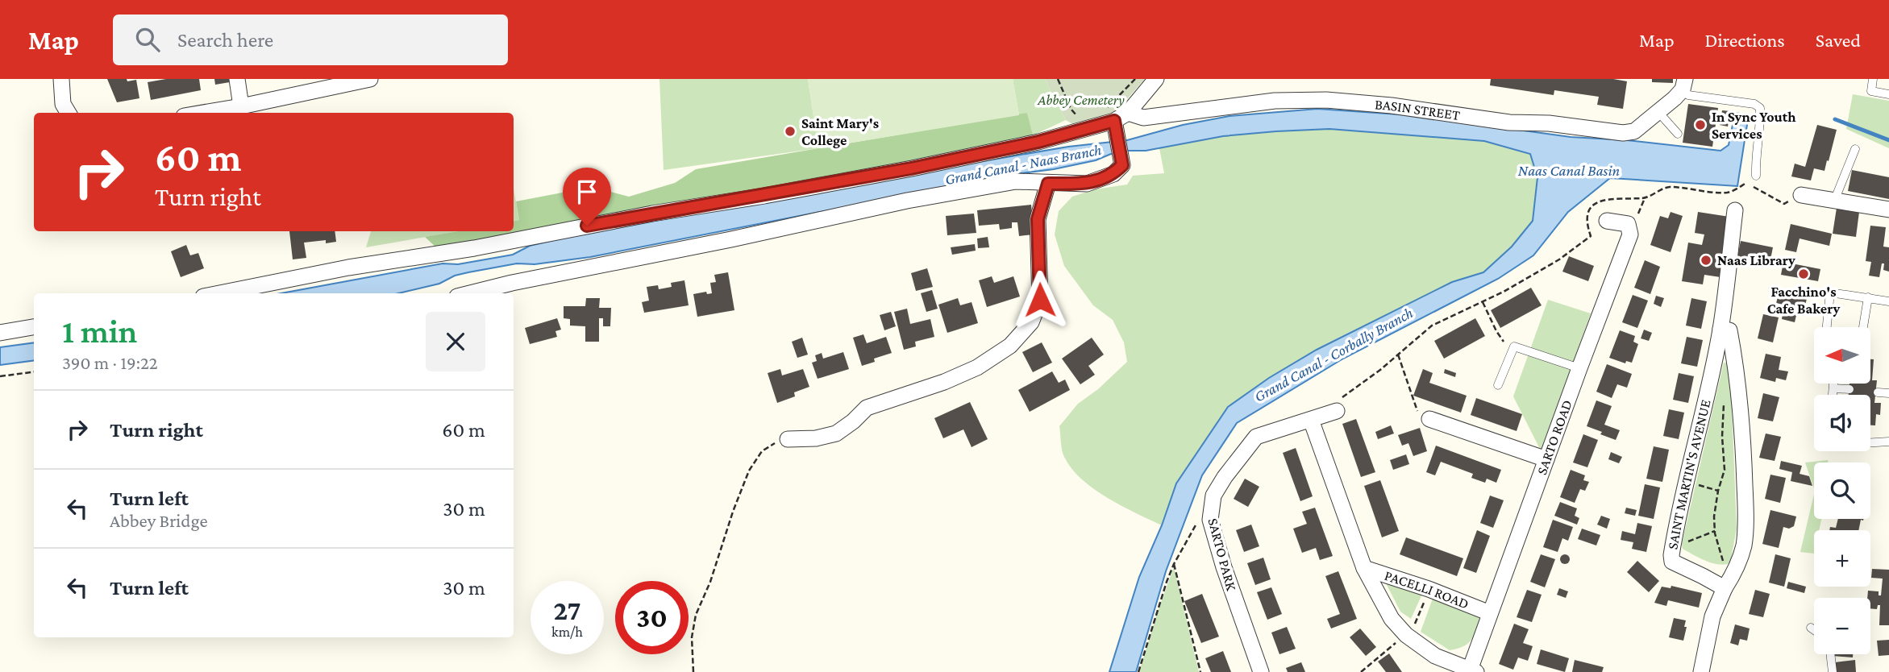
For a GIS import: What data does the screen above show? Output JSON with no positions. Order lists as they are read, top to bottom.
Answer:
{
  "streets": {
    "street": [
      "BASIN STREET",
      "SARTO ROAD",
      "SAINT MARTIN'S AVENUE",
      "SARTO PARK",
      "PACELLI ROAD"
    ]
  },
  "crossings": [
    ["SARTO ROAD", "PACELLI ROAD"]
  ],
  "water": ["Grand Canal - Naas Branch", "Naas Canal Basin", "Grand Canal - Corbally Branch"],
  "parks": ["Abbey Cemetery"],
  "places": [
    "In Sync Youth Services",
    "Saint Mary's College",
    "Naas Library",
    "Facchino's Cafe Bakery"
  ],
  "north": "left",
  "page": {
    "header": "Map",
    "search": "Search here",
    "nav": ["Map", "Directions", "Saved"],
    "turn": ["60 m", "Turn right"],
    "heading": ["1 min", "390 m · 19:22"],
    "map_buttons": ["+", "−"],
    "list": [
      {
        "name": "Turn right",
        "value": "60 m"
      },
      {
        "name": "Turn left",
        "note": "Abbey Bridge",
        "value": "30 m"
      },
      {
        "name": "Turn left",
        "value": "30 m"
      }
    ],
    "speed": "27 km/h",
    "limit": "30"
  }
}
